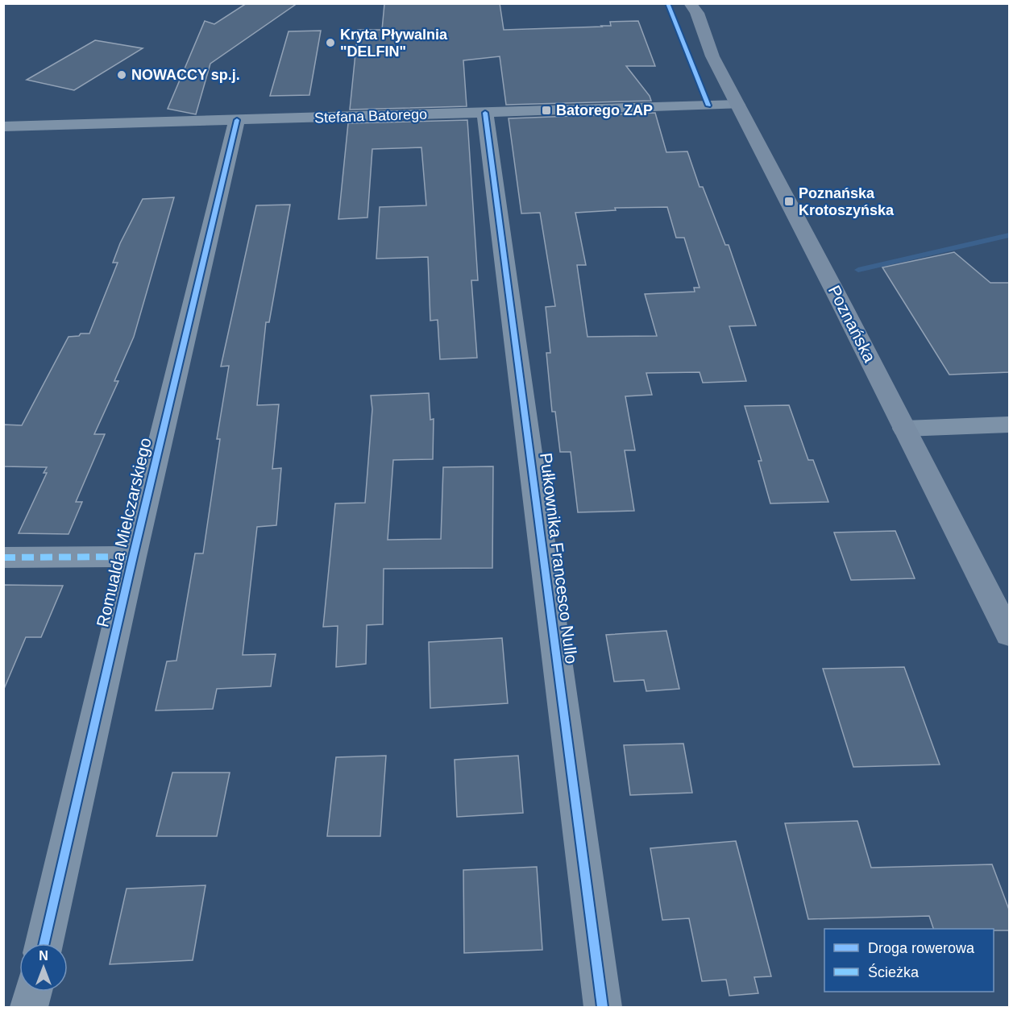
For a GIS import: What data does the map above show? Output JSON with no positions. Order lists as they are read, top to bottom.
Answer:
{
  "streets": {
    "main road": ["Poznańska"],
    "street": ["Stefana Batorego", "Romualda Mielczarskiego", "Pułkownika Francesco Nullo"]
  },
  "crossings": [
    ["Stefana Batorego", "Poznańska"],
    ["Stefana Batorego", "Romualda Mielczarskiego"],
    ["Stefana Batorego", "Pułkownika Francesco Nullo"]
  ],
  "places": {
    "other": ["Kryta Pływalnia \"DELFIN\"", "NOWACCY sp.j."],
    "transit": ["Batorego ZAP", "Poznańska Krotoszyńska"]
  },
  "legend": ["Droga rowerowa", "Ścieżka"],
  "north": "top"
}
